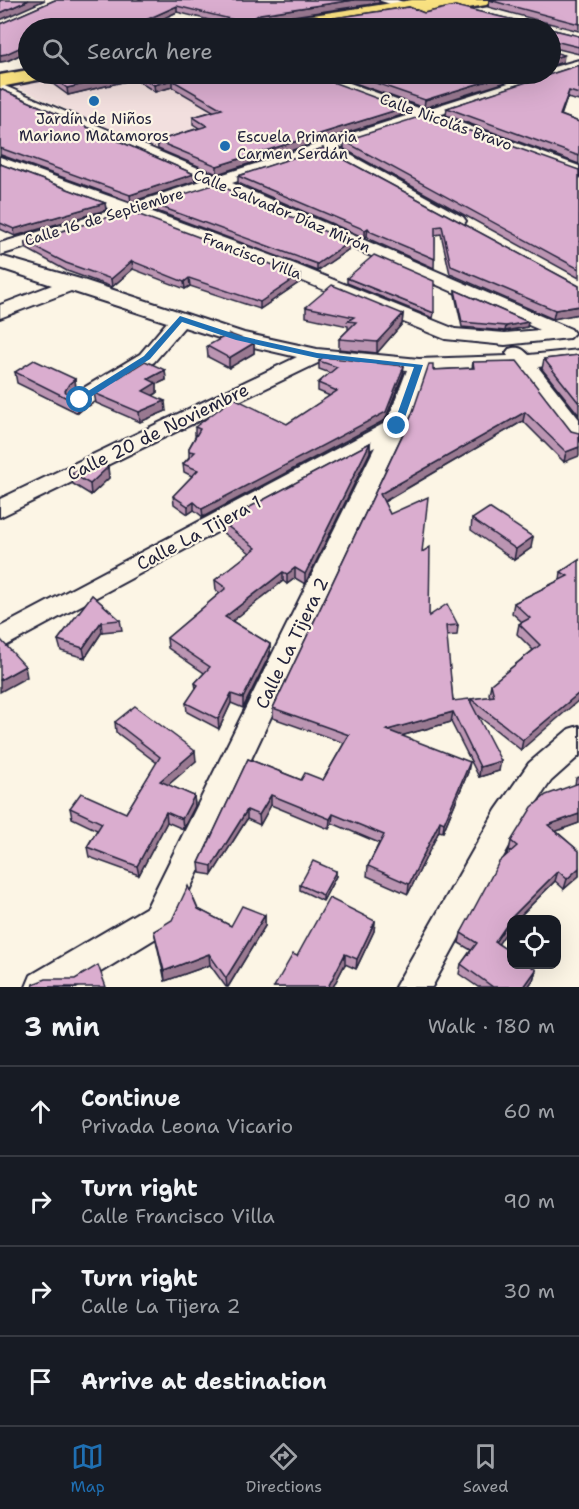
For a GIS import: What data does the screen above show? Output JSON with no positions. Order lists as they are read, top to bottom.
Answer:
{
  "streets": {
    "street": [
      "Calle Nicolás Bravo",
      "Calle Salvador Díaz Mirón",
      "Calle 16 de Septiembre",
      "Francisco Villa",
      "Calle 20 de Noviembre",
      "Calle La Tijera 1",
      "Calle La Tijera 2"
    ]
  },
  "crossings": [
    ["Calle Nicolás Bravo", "Calle 16 de Septiembre"],
    ["Calle Salvador Díaz Mirón", "Calle 16 de Septiembre"],
    ["Calle Salvador Díaz Mirón", "Francisco Villa"],
    ["Calle 16 de Septiembre", "Francisco Villa"],
    ["Calle La Tijera 1", "Calle La Tijera 2"]
  ],
  "places": ["Jardín de Niños Mariano Matamoros", "Escuela Primaria Carmen Serdán"],
  "page": {
    "search": "Search here",
    "heading": ["3 min", "Walk · 180 m"],
    "list": [
      ["Continue", "Privada Leona Vicario", "60 m"],
      ["Turn right", "Calle Francisco Villa", "90 m"],
      ["Turn right", "Calle La Tijera 2", "30 m"],
      "Arrive at destination"
    ],
    "nav": ["Map", "Directions", "Saved"]
  }
}
